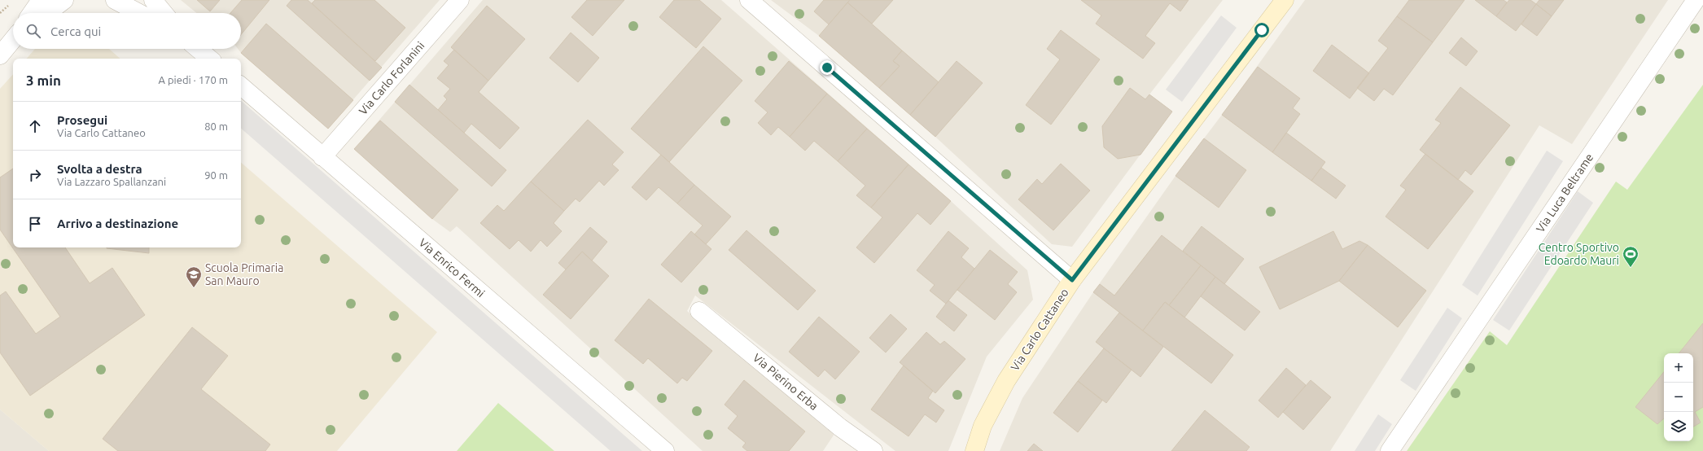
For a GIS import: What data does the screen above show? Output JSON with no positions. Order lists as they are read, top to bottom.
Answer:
{
  "streets": {
    "street": [
      "Via Carlo Forlanini",
      "Via Luca Beltrame",
      "Via Enrico Fermi",
      "Via Carlo Cattaneo",
      "Via Pierino Erba"
    ]
  },
  "crossings": [
    ["Via Carlo Forlanini", "Via Enrico Fermi"]
  ],
  "places": {
    "sports": ["Centro Sportivo Edoardo Mauri"],
    "school or university": ["Scuola Primaria San Mauro"]
  },
  "page": {
    "search": "Cerca qui",
    "heading": ["3 min", "A piedi · 170 m"],
    "list": [
      ["Prosegui", "Via Carlo Cattaneo", "80 m"],
      ["Svolta a destra", "Via Lazzaro Spallanzani", "90 m"],
      "Arrivo a destinazione"
    ],
    "map_buttons": ["+", "−"]
  }
}
